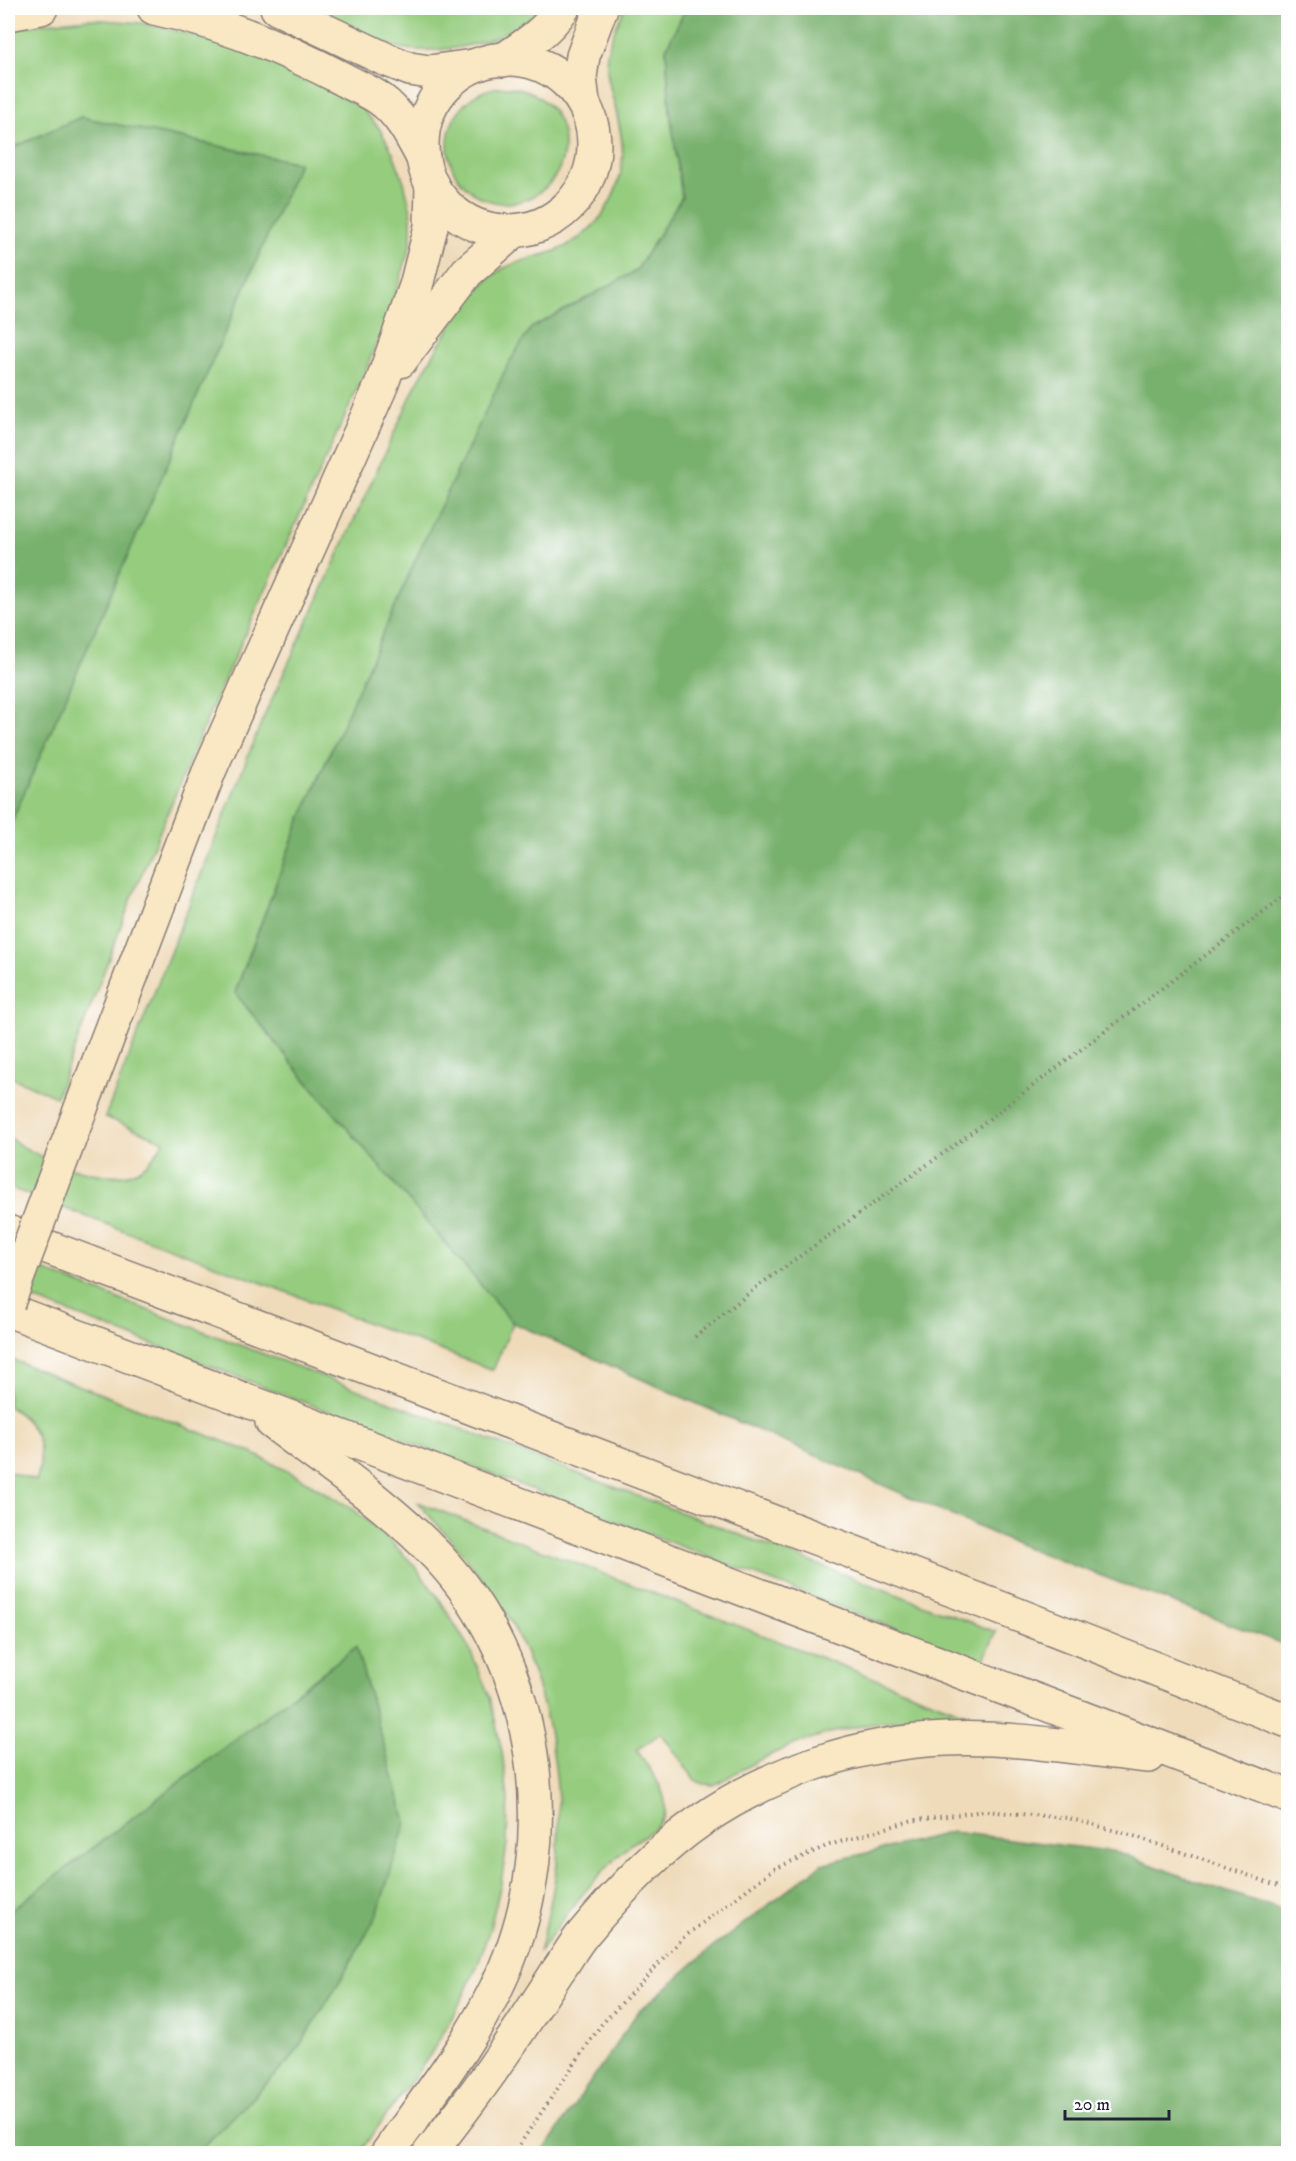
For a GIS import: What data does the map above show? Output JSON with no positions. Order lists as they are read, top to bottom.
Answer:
{
  "scale_bar": "20 m"
}
